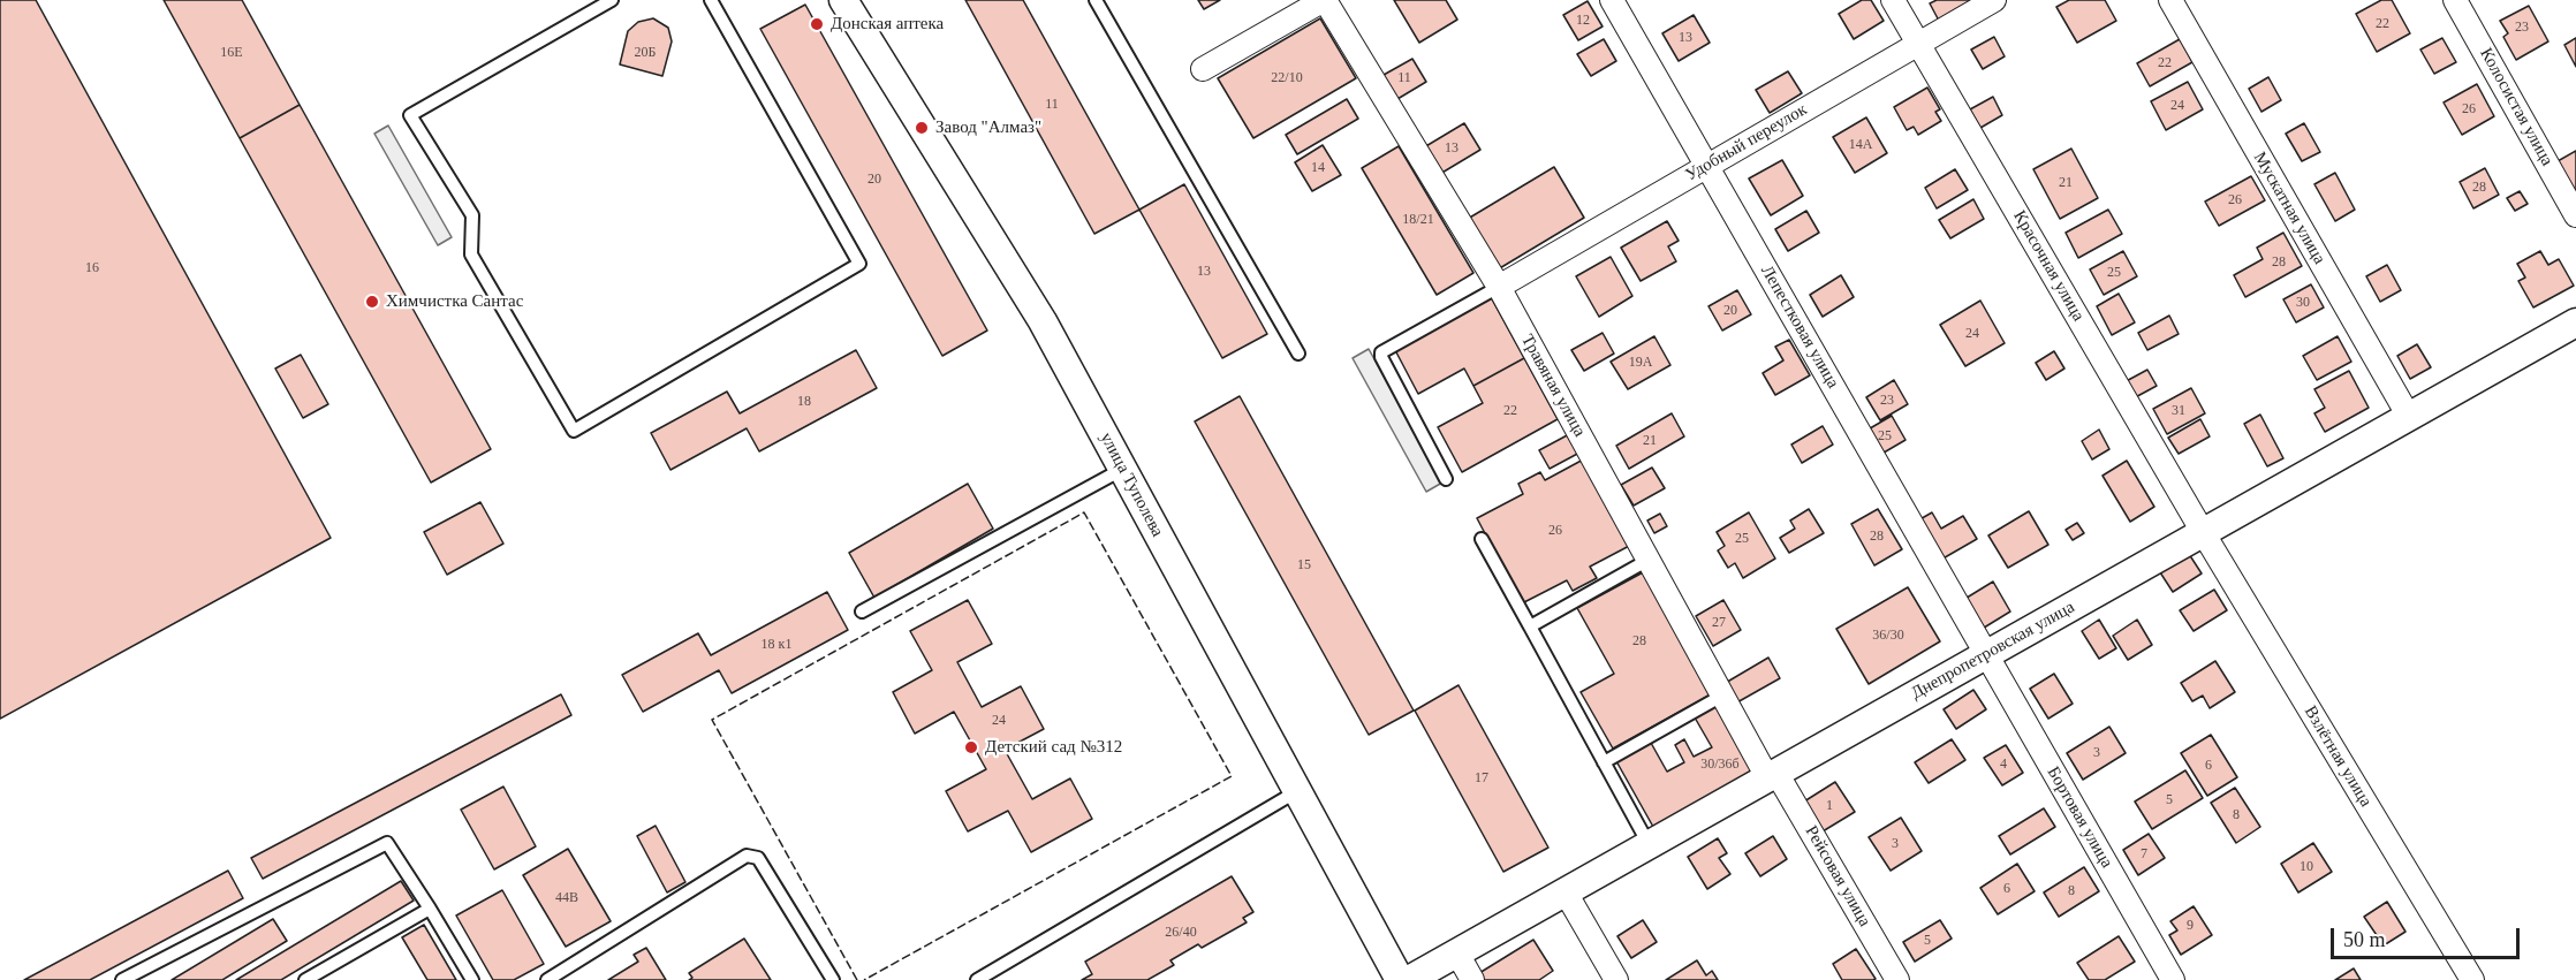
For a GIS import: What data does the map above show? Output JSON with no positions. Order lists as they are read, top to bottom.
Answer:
{
  "streets": {
    "street": [
      "Колосистая улица",
      "Удобный переулок",
      "Мускатная улица",
      "Красочная улица",
      "Лепестковая улица",
      "Травяная улица",
      "улица Туполева",
      "Днепропетровская улица",
      "Взлётная улица",
      "Бортовая улица",
      "Рейсовая улица"
    ]
  },
  "crossings": [
    ["Удобный переулок", "Красочная улица"],
    ["Удобный переулок", "Лепестковая улица"],
    ["Удобный переулок", "Травяная улица"],
    ["Мускатная улица", "Днепропетровская улица"],
    ["Красочная улица", "Днепропетровская улица"],
    ["Красочная улица", "Взлётная улица"],
    ["Лепестковая улица", "Днепропетровская улица"],
    ["Лепестковая улица", "Бортовая улица"],
    ["Травяная улица", "Днепропетровская улица"],
    ["Травяная улица", "Рейсовая улица"],
    ["Днепропетровская улица", "Взлётная улица"],
    ["Днепропетровская улица", "Бортовая улица"],
    ["Днепропетровская улица", "Рейсовая улица"]
  ],
  "places": [
    "Донская аптека",
    "Завод \"Алмаз\"",
    "Химчистка Сантас",
    "Детский сад №312"
  ],
  "house_numbers": [
    "12",
    "22",
    "23",
    "13",
    "16Е",
    "20Б",
    "22",
    "22/10",
    "11",
    "11",
    "24",
    "26",
    "14А",
    "13",
    "14",
    "20",
    "21",
    "28",
    "26",
    "18/21",
    "28",
    "16",
    "13",
    "25",
    "30",
    "20",
    "24",
    "19А",
    "23",
    "18",
    "22",
    "31",
    "25",
    "21",
    "26",
    "28",
    "25",
    "15",
    "27",
    "36/30",
    "28",
    "18 к1",
    "24",
    "3",
    "30/36б",
    "4",
    "6",
    "17",
    "5",
    "1",
    "8",
    "3",
    "7",
    "10",
    "6",
    "8",
    "44В",
    "9",
    "26/40",
    "5"
  ],
  "scale_bar": "50 m"
}
